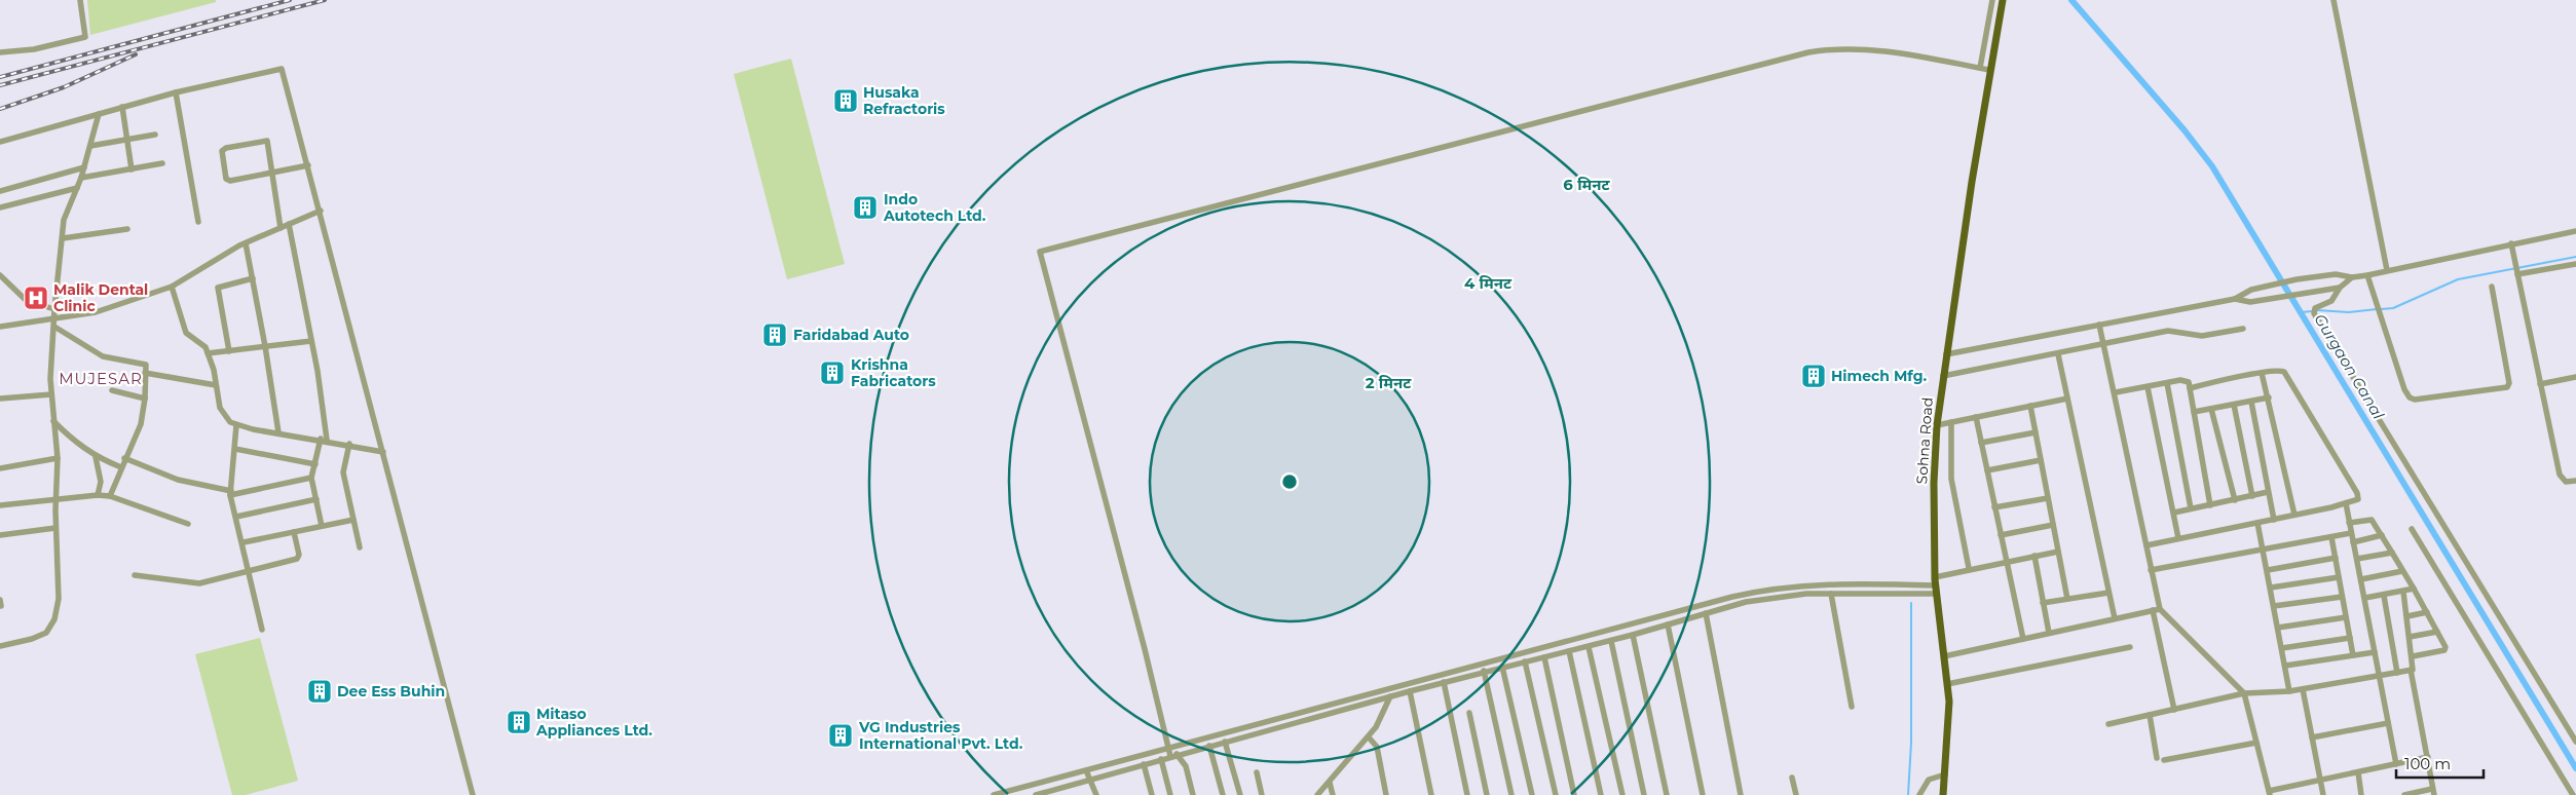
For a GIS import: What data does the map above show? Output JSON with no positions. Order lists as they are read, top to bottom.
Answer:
{
  "streets": {
    "main road": ["Sohna Road"]
  },
  "districts": ["MUJESAR"],
  "water": ["Gurgaon Canal"],
  "places": {
    "building": [
      "Husaka Refractoris",
      "Indo Autotech Ltd.",
      "Faridabad Auto",
      "Krishna Fabricators",
      "Himech Mfg.",
      "Dee Ess Buhin",
      "Mitaso Appliances Ltd.",
      "VG Industries International Pvt. Ltd."
    ],
    "hospital": ["Malik Dental Clinic"]
  },
  "scale_bar": "100 m",
  "rings": ["6 मिनट", "4 मिनट", "2 मिनट"]
}
